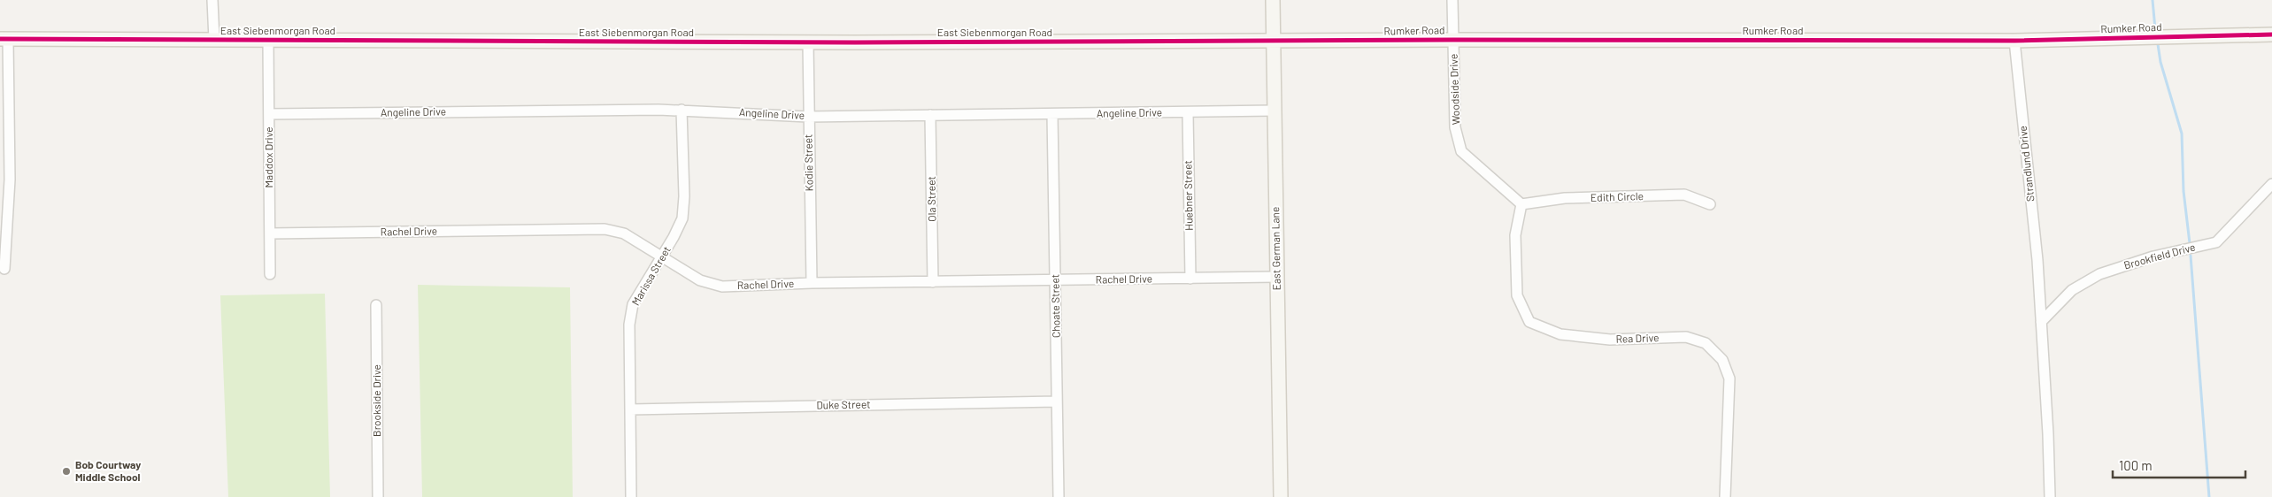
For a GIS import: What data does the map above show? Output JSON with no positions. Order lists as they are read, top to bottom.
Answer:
{
  "streets": {
    "street": [
      "Rumker Road",
      "East Siebenmorgan Road",
      "Woodside Drive",
      "Angeline Drive",
      "Maddox Drive",
      "Kodie Street",
      "Strandlund Drive",
      "Huebner Street",
      "Edith Circle",
      "Ola Street",
      "Rachel Drive",
      "East German Lane",
      "Brookfield Drive",
      "Marissa Street",
      "Choate Street",
      "Rea Drive",
      "Brookside Drive",
      "Duke Street"
    ]
  },
  "crossings": [
    ["Rumker Road", "East Siebenmorgan Road"],
    ["Rumker Road", "Woodside Drive"],
    ["Rumker Road", "Strandlund Drive"],
    ["Rumker Road", "East German Lane"],
    ["East Siebenmorgan Road", "Maddox Drive"],
    ["East Siebenmorgan Road", "Kodie Street"],
    ["East Siebenmorgan Road", "East German Lane"],
    ["Woodside Drive", "Edith Circle"],
    ["Woodside Drive", "Rea Drive"],
    ["Angeline Drive", "Maddox Drive"],
    ["Angeline Drive", "Kodie Street"],
    ["Angeline Drive", "Huebner Street"],
    ["Angeline Drive", "Ola Street"],
    ["Angeline Drive", "East German Lane"],
    ["Angeline Drive", "Marissa Street"],
    ["Angeline Drive", "Choate Street"],
    ["Maddox Drive", "Rachel Drive"],
    ["Kodie Street", "Rachel Drive"],
    ["Strandlund Drive", "Brookfield Drive"],
    ["Huebner Street", "Rachel Drive"],
    ["Edith Circle", "Rea Drive"],
    ["Ola Street", "Rachel Drive"],
    ["Rachel Drive", "East German Lane"],
    ["Rachel Drive", "Marissa Street"],
    ["Rachel Drive", "Choate Street"],
    ["Marissa Street", "Duke Street"],
    ["Choate Street", "Duke Street"]
  ],
  "places": ["Bob Courtway Middle School"],
  "scale_bar": "100 m"
}
